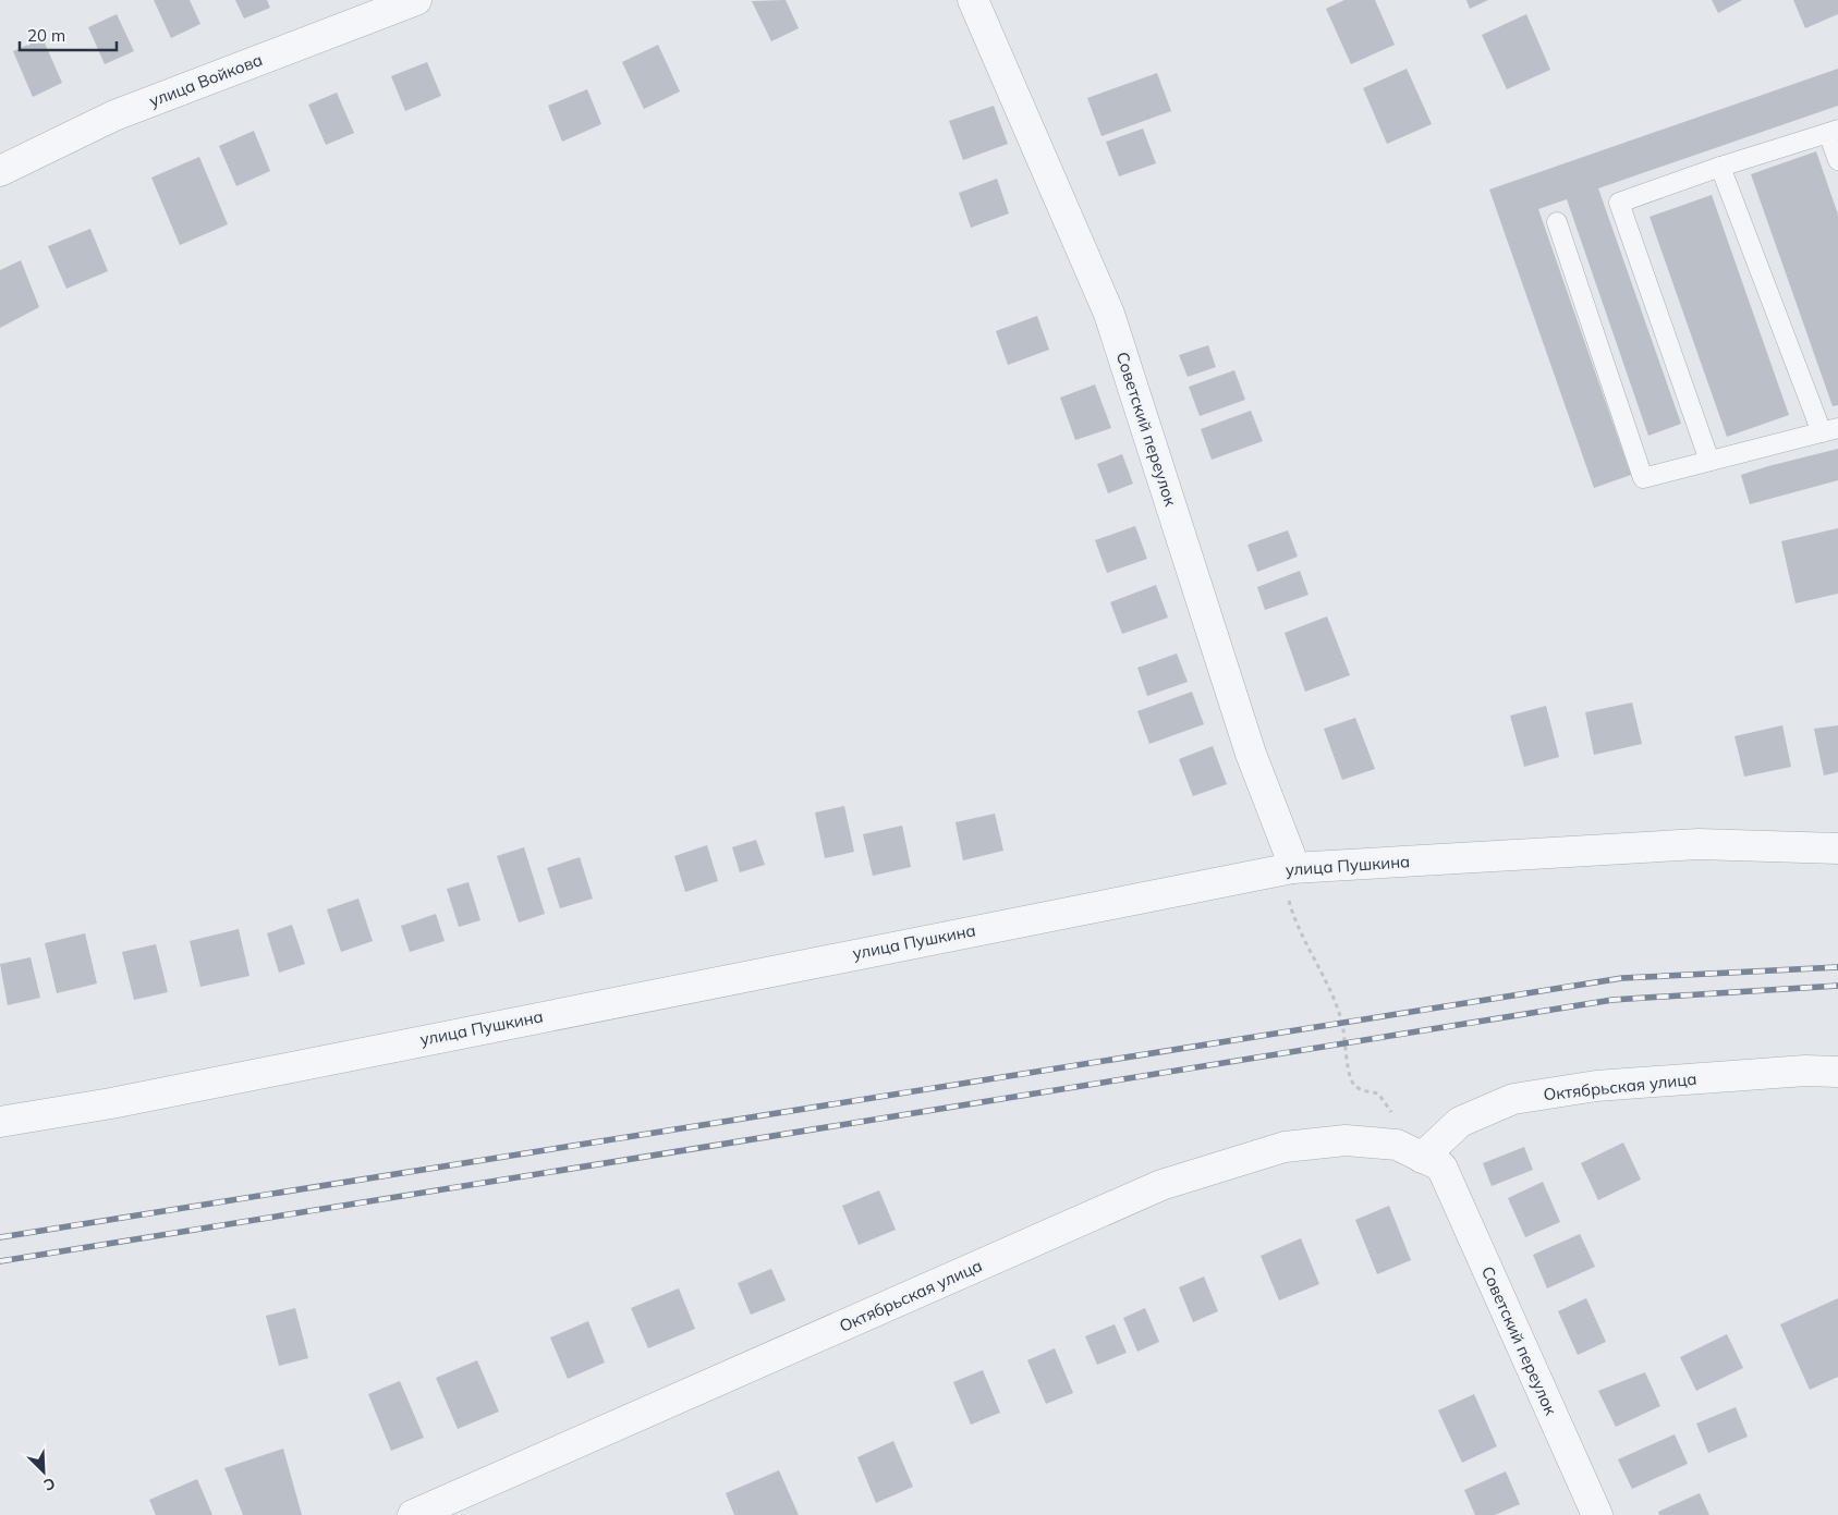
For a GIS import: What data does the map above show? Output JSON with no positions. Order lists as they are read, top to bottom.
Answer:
{
  "streets": {
    "street": [
      "улица Войкова",
      "Советский переулок",
      "улица Пушкина",
      "Октябрьская улица"
    ]
  },
  "crossings": [
    ["Советский переулок", "улица Пушкина"],
    ["Советский переулок", "Октябрьская улица"]
  ],
  "scale_bar": "20 m",
  "north": "bottom right"
}
